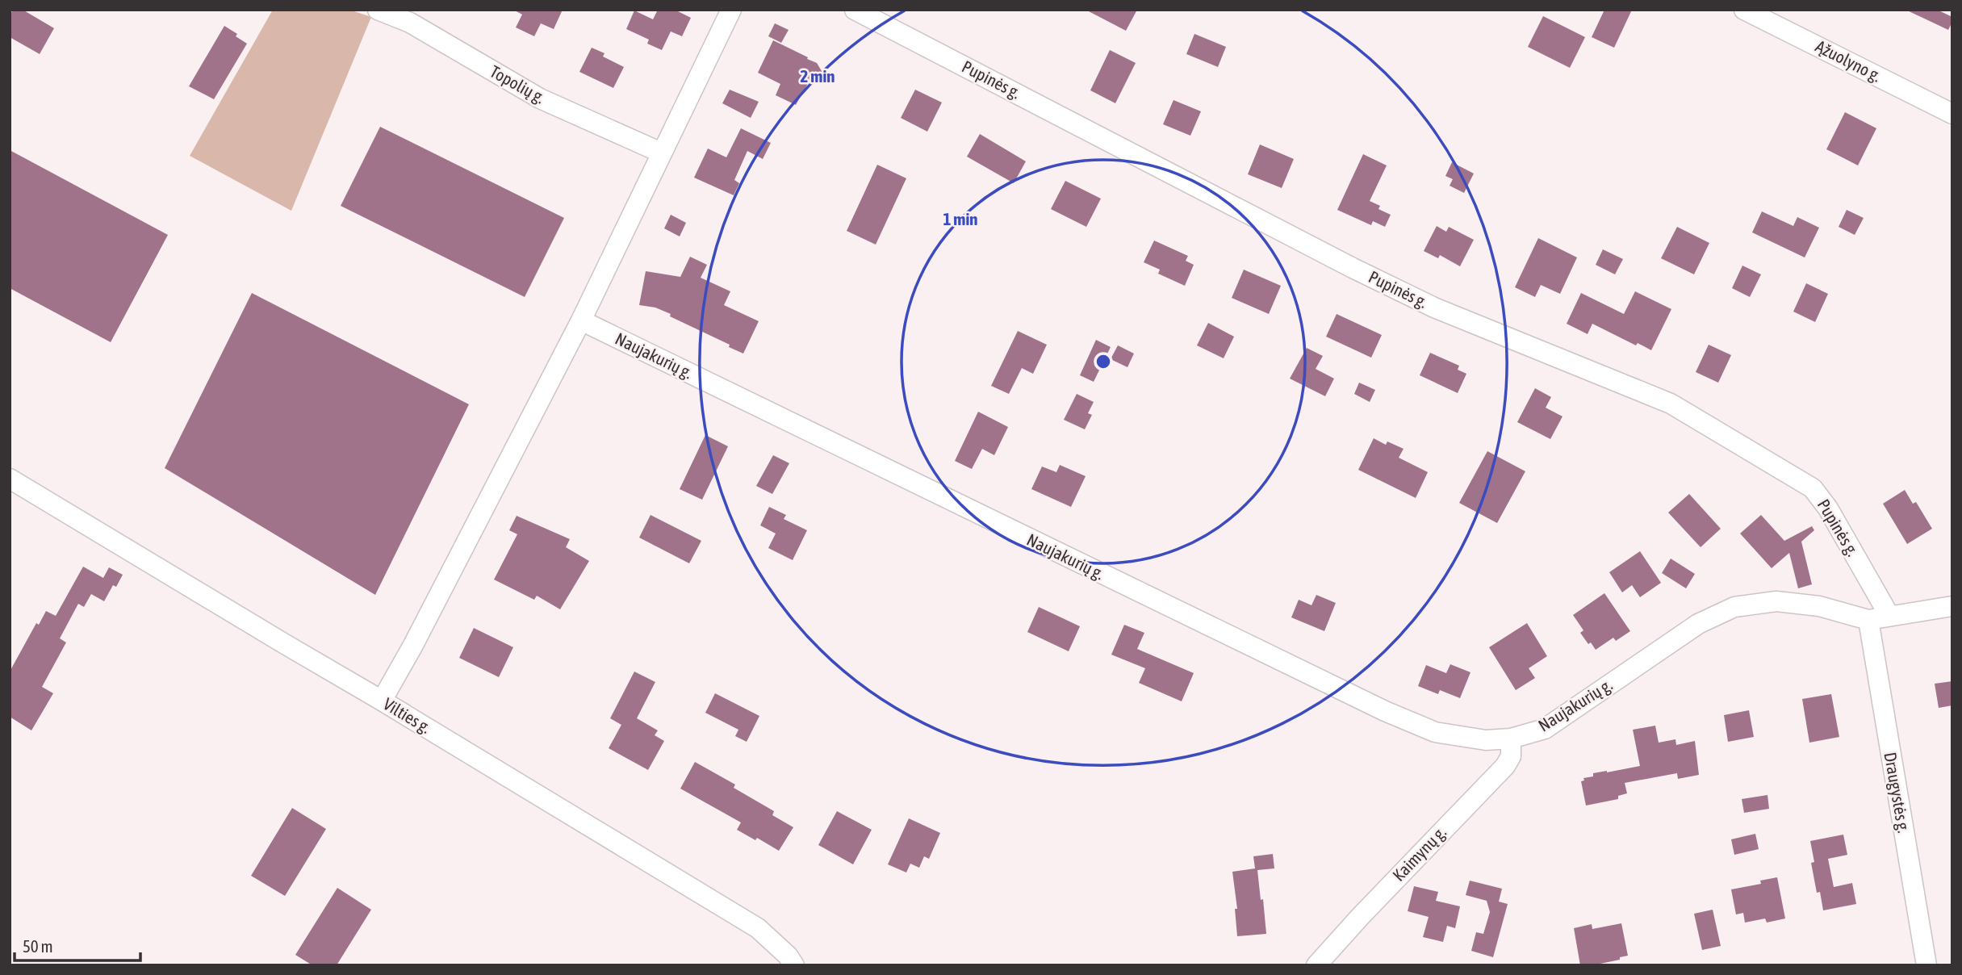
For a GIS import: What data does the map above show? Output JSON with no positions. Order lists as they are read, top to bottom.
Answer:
{
  "streets": {
    "street": [
      "Ąžuolyno g.",
      "Pupinės g.",
      "Topolių g.",
      "Naujakurių g.",
      "Vilties g.",
      "Draugystės g.",
      "Kaimynų g."
    ]
  },
  "crossings": [
    ["Pupinės g.", "Naujakurių g."],
    ["Naujakurių g.", "Draugystės g."],
    ["Naujakurių g.", "Kaimynų g."]
  ],
  "scale_bar": "50 m",
  "rings": ["2 min", "1 min"]
}
